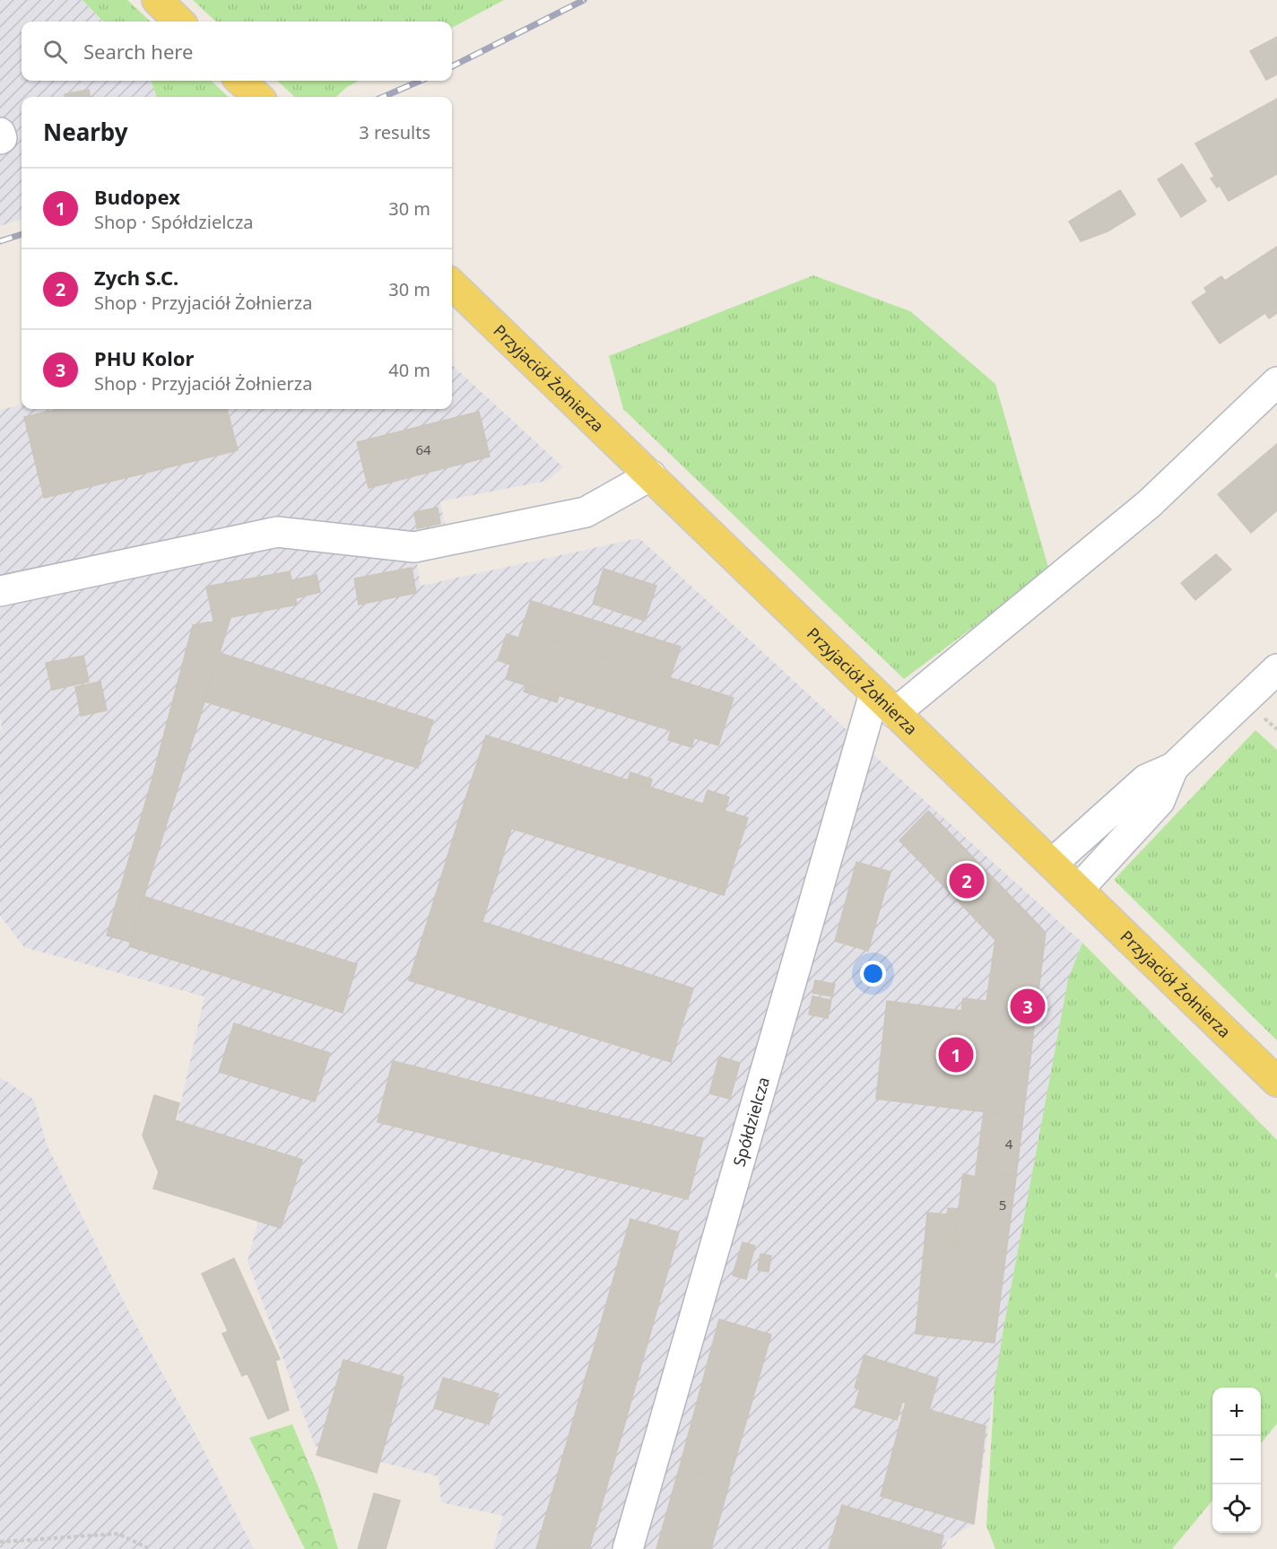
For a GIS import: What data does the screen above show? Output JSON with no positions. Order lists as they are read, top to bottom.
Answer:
{
  "streets": {
    "main road": ["Przyjaciół Żołnierza"],
    "street": ["Spółdzielcza"]
  },
  "crossings": [
    ["Przyjaciół Żołnierza", "Spółdzielcza"]
  ],
  "house_numbers": ["64", "4", "5"],
  "page": {
    "search": "Search here",
    "heading": ["Nearby", "3 results"],
    "list": [
      {
        "mark": "1",
        "name": "Budopex",
        "note": "Shop · Spółdzielcza",
        "value": "30 m"
      },
      {
        "mark": "2",
        "name": "Zych S.C.",
        "note": "Shop · Przyjaciół Żołnierza",
        "value": "30 m"
      },
      {
        "mark": "3",
        "name": "PHU Kolor",
        "note": "Shop · Przyjaciół Żołnierza",
        "value": "40 m"
      }
    ],
    "pins": ["2", "3", "1"],
    "map_buttons": ["+", "−"]
  }
}
